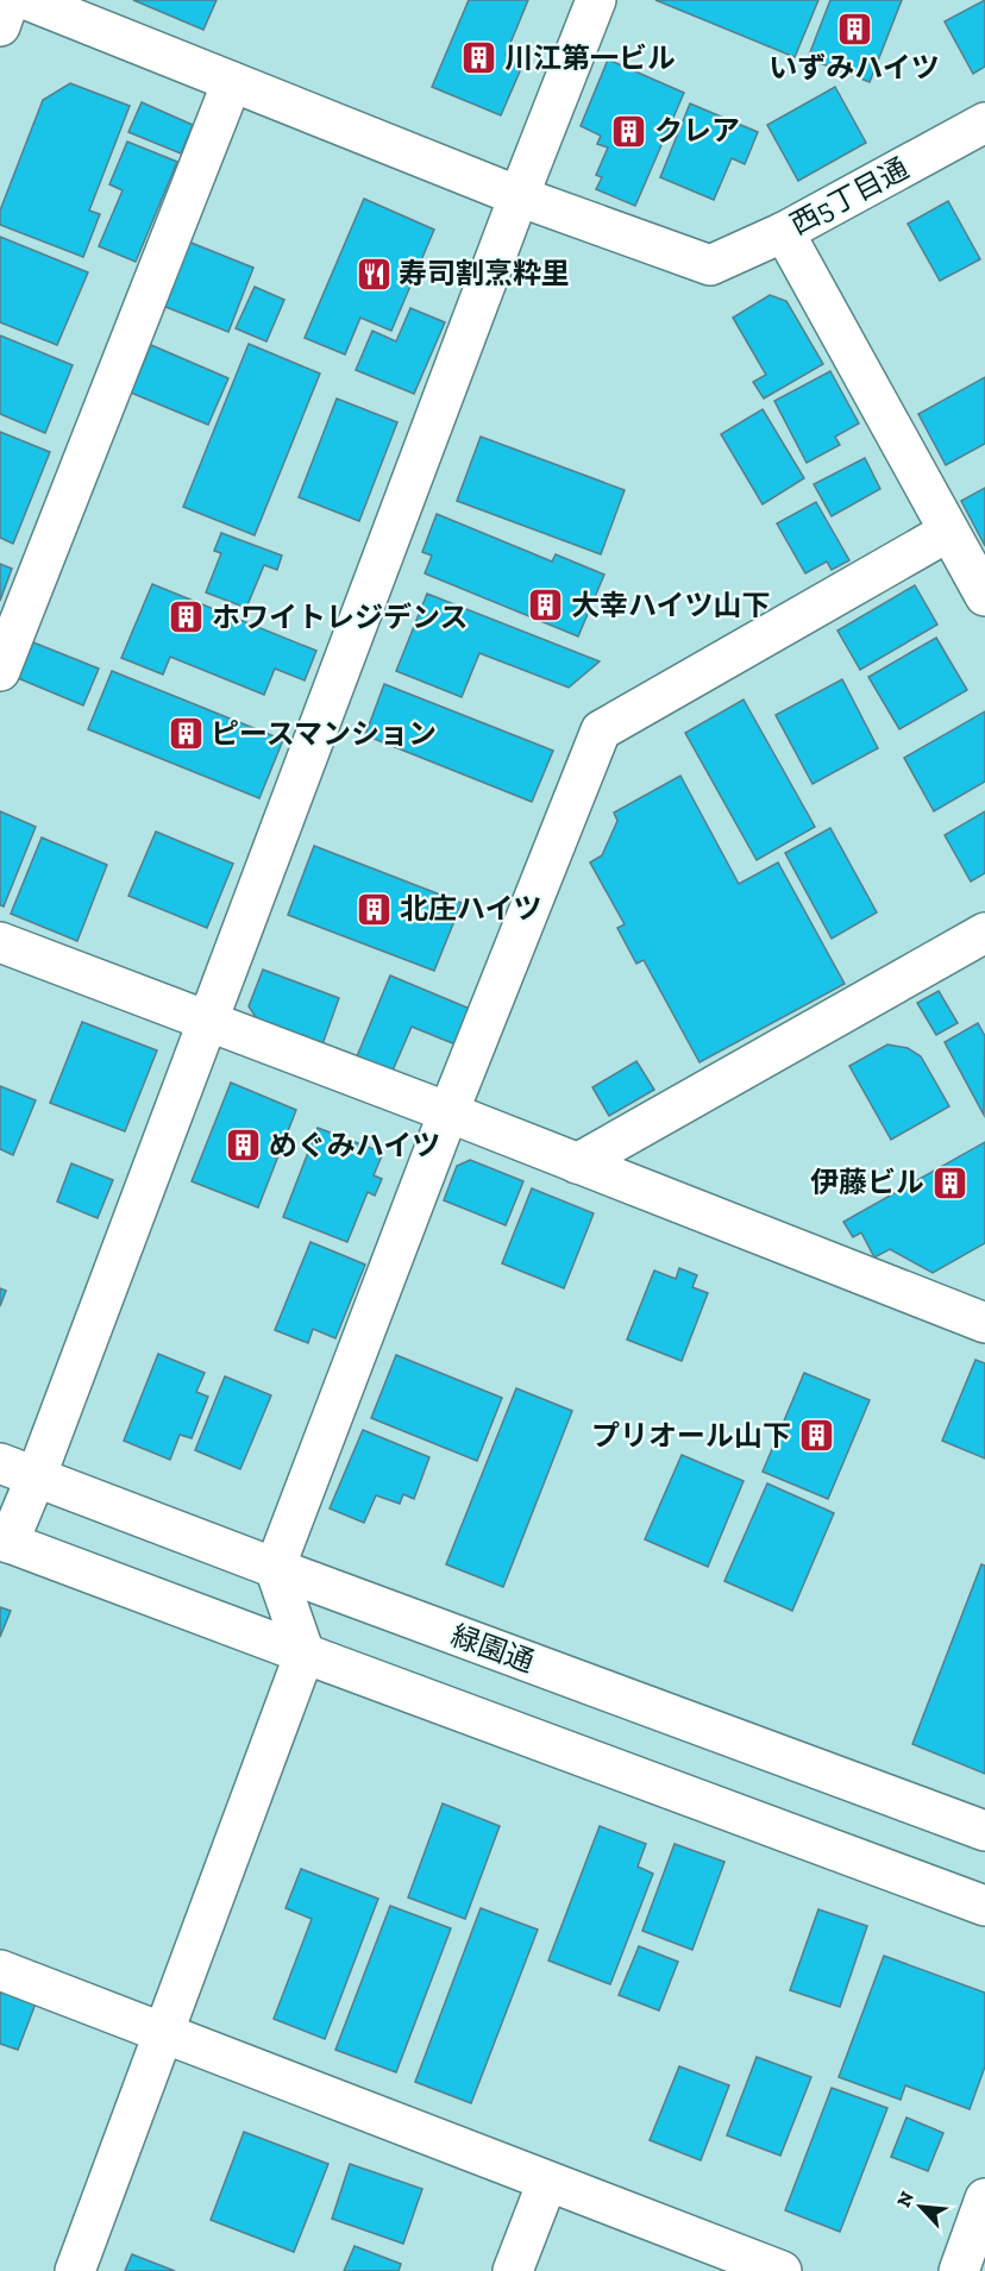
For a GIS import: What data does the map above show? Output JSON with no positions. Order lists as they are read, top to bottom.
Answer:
{
  "streets": {
    "street": ["西5丁目通", "緑園通"]
  },
  "places": {
    "building": [
      "いずみハイツ",
      "川江第一ビル",
      "クレア",
      "大幸ハイツ山下",
      "ホワイトレジデンス",
      "ピースマンション",
      "北庄ハイツ",
      "めぐみハイツ",
      "伊藤ビル",
      "プリオール山下"
    ],
    "restaurant": ["寿司割烹粋里"]
  },
  "north": "top left"
}
